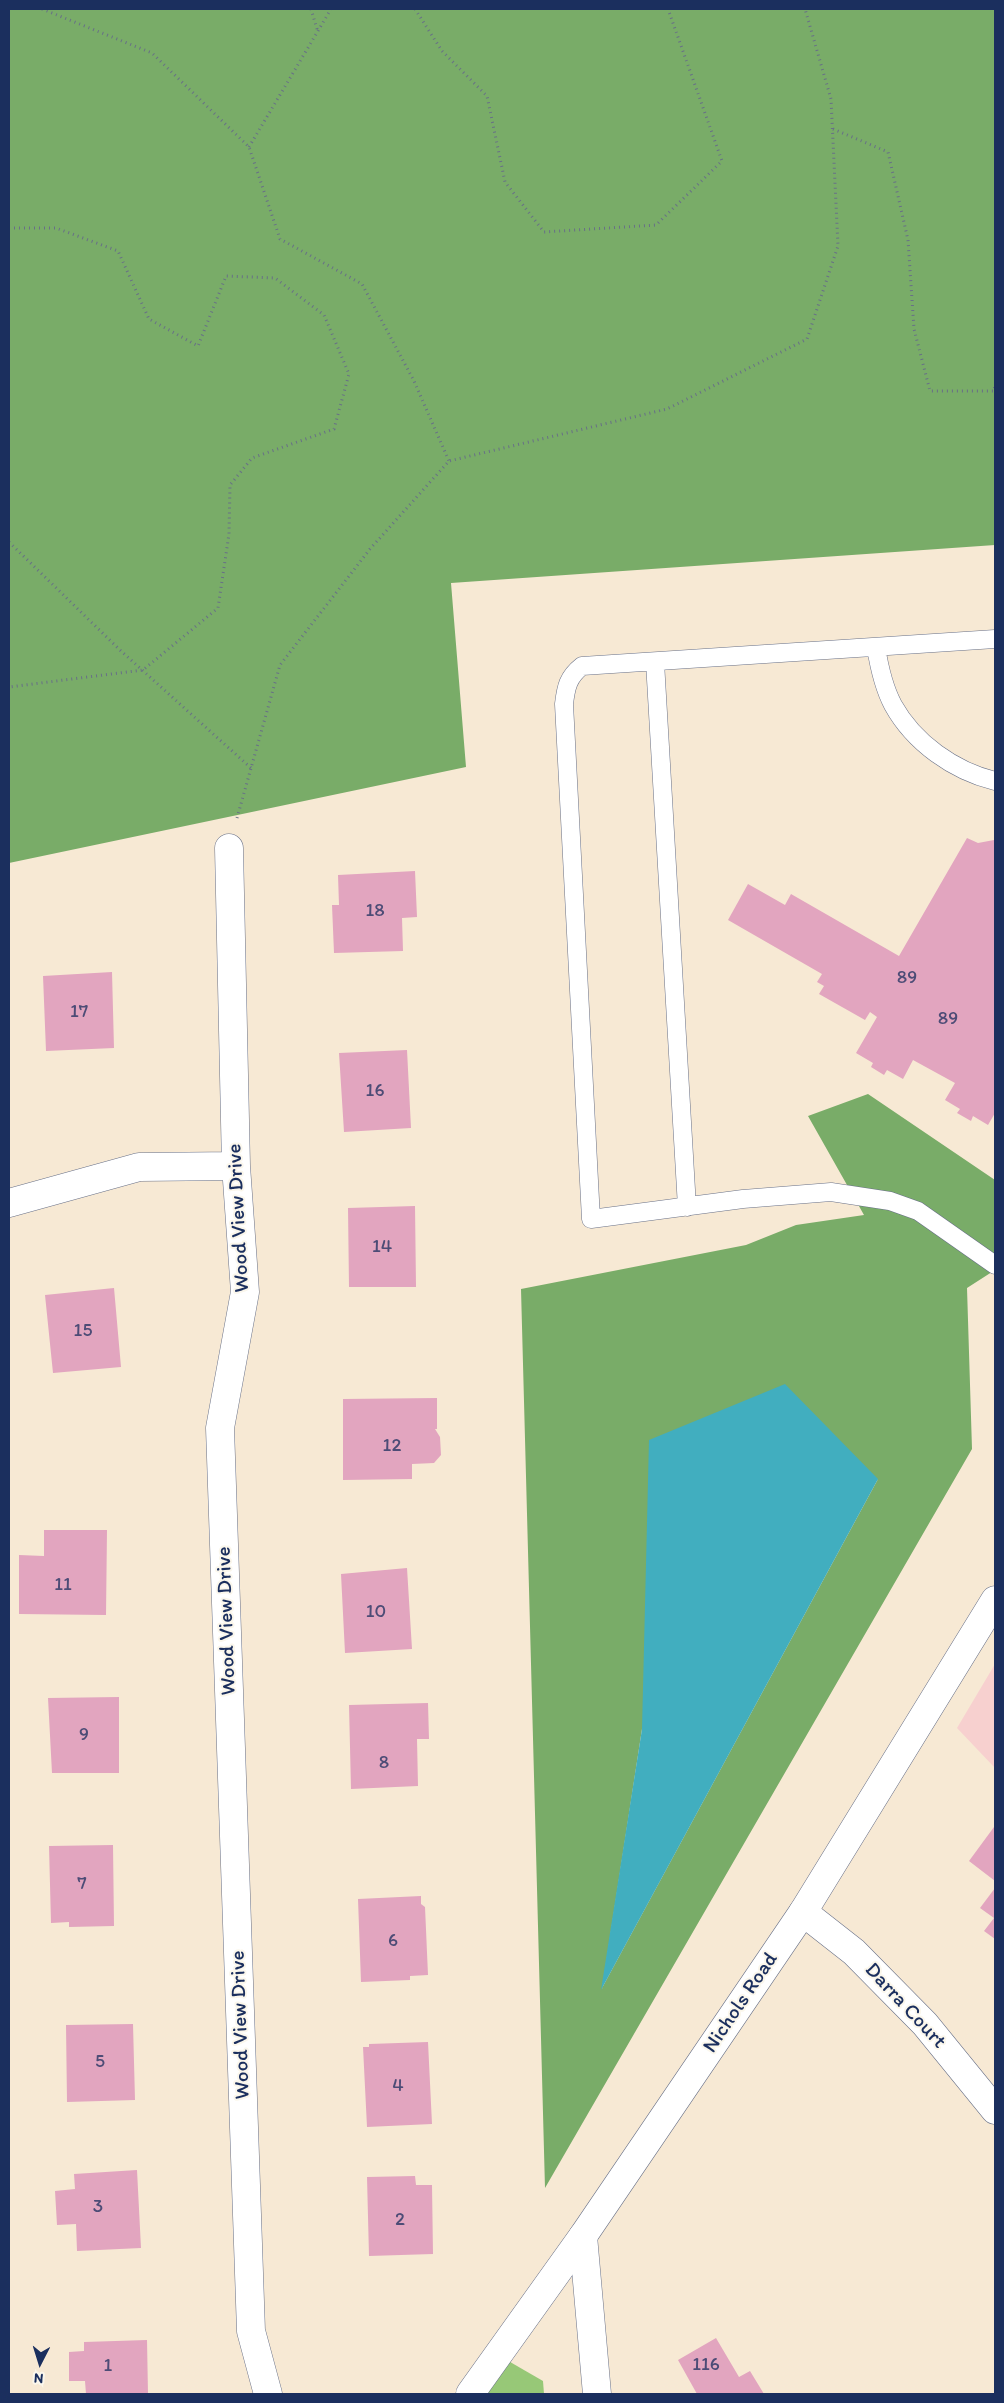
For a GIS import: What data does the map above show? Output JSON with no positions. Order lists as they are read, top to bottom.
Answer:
{
  "streets": {
    "street": ["Wood View Drive", "Nichols Road", "Darra Court"]
  },
  "crossings": [
    ["Nichols Road", "Darra Court"]
  ],
  "house_numbers": [
    "18",
    "89",
    "17",
    "89",
    "16",
    "14",
    "15",
    "12",
    "11",
    "10",
    "9",
    "8",
    "7",
    "6",
    "5",
    "4",
    "3",
    "2",
    "116",
    "1"
  ],
  "north": "bottom"
}
